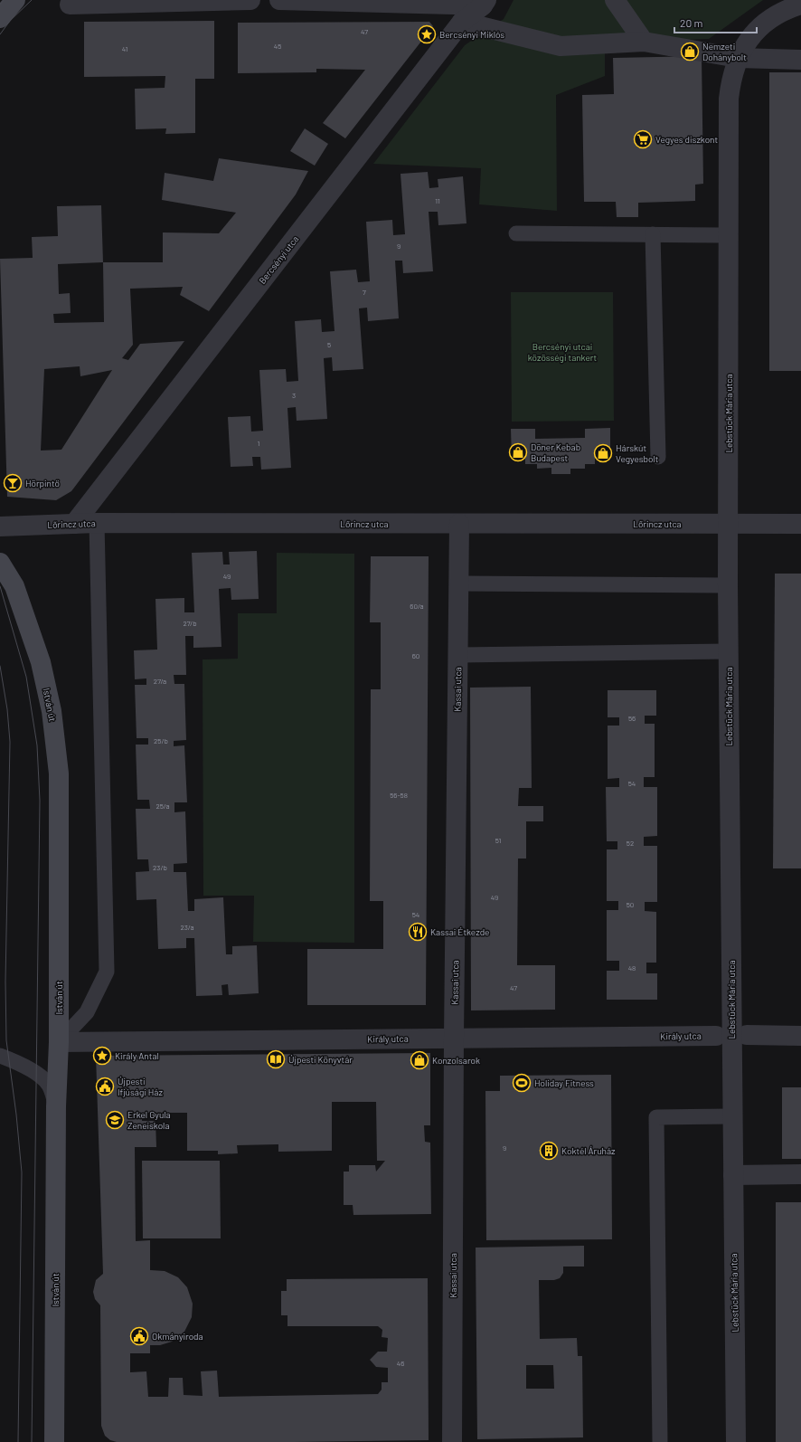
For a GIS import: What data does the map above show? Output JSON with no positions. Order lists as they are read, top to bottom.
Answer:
{
  "streets": {
    "street": [
      "Bercsényi utca",
      "Lebstück Mária utca",
      "Lőrincz utca",
      "Kassai utca",
      "István út",
      "Király utca"
    ]
  },
  "crossings": [
    ["Bercsényi utca", "Lőrincz utca"],
    ["Lebstück Mária utca", "Lőrincz utca"],
    ["Lőrincz utca", "Kassai utca"],
    ["Kassai utca", "Király utca"],
    ["István út", "Király utca"]
  ],
  "parks": ["Bercsényi utcai közösségi tankert"],
  "places": {
    "place": ["Bercsényi Miklós", "Király Antal"],
    "shop": [
      "Nemzeti Dohánybolt",
      "Döner Kebab Budapest",
      "Hárskút Vegyesbolt",
      "Konzolsarok"
    ],
    "supermarket": ["Vegyes diszkont"],
    "bar": ["Hörpintő"],
    "restaurant": ["Kassai Étkezde"],
    "library": ["Újpesti Könyvtár"],
    "sports": ["Holiday Fitness"],
    "public building": ["Újpesti Ifjúsági Ház", "Okmányiroda"],
    "school or university": ["Erkel Gyula Zeneiskola"],
    "building": ["Koktél Áruház"]
  },
  "house_numbers": [
    "47",
    "45",
    "41",
    "11",
    "9",
    "7",
    "5",
    "3",
    "1",
    "49",
    "60/a",
    "27/b",
    "60",
    "27/a",
    "56",
    "25/b",
    "54",
    "56-58",
    "25/a",
    "51",
    "52",
    "23/b",
    "49",
    "50",
    "54",
    "23/a",
    "48",
    "47",
    "9",
    "46"
  ],
  "scale_bar": "20 m"
}
